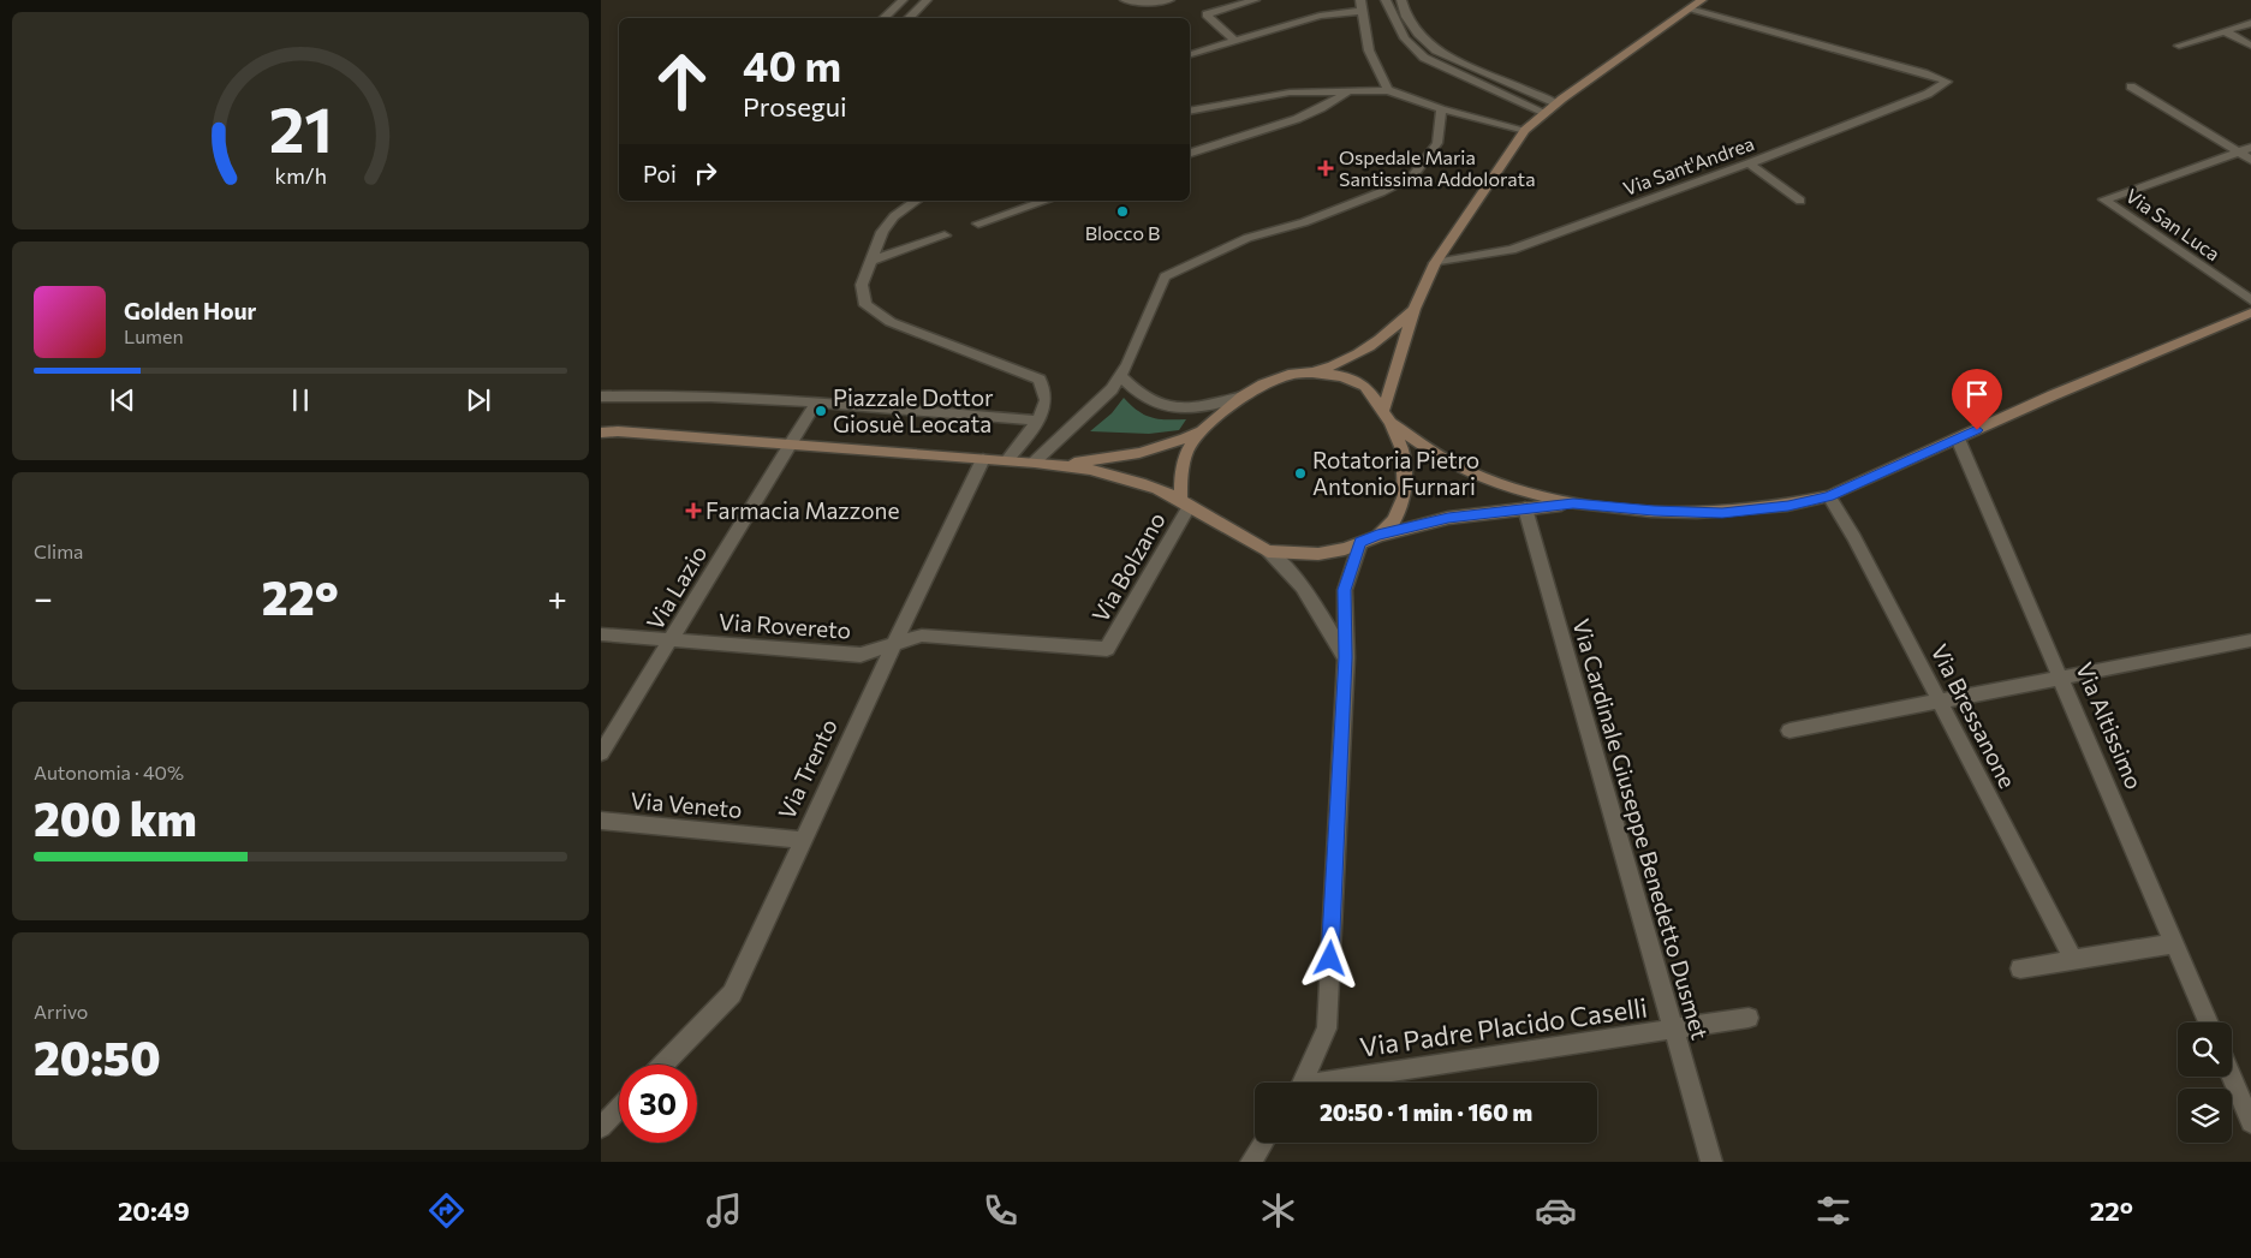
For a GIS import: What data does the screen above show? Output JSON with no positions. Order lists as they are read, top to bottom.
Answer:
{
  "streets": {
    "street": [
      "Via Sant'Andrea",
      "Via San Luca",
      "Via Bolzano",
      "Via Lazio",
      "Via Rovereto",
      "Via Bressanone",
      "Via Altissimo",
      "Via Trento",
      "Via Veneto",
      "Via Cardinale Giuseppe Benedetto Dusmet",
      "Via Padre Placido Caselli"
    ]
  },
  "crossings": [
    ["Via Bolzano", "Via Rovereto"],
    ["Via Lazio", "Via Rovereto"],
    ["Via Rovereto", "Via Trento"],
    ["Via Trento", "Via Veneto"],
    ["Via Cardinale Giuseppe Benedetto Dusmet", "Via Padre Placido Caselli"]
  ],
  "places": {
    "health": ["Ospedale Maria Santissima Addolorata", "Farmacia Mazzone"],
    "other": ["Blocco B", "Piazzale Dottor Giosuè Leocata", "Rotatoria Pietro Antonio Furnari"]
  },
  "page": {
    "turn": ["40 m", "Prosegui"],
    "then": "Poi",
    "song": ["Golden Hour", "Lumen"],
    "tile": [
      "Clima",
      ["Autonomia · 40%", "200 km"],
      ["Arrivo", "20:50"]
    ],
    "heat": ["−", "22°", "+"],
    "limit": "30",
    "trip": "20:50 · 1 min · 160 m",
    "tabs": ["20:49", "22°"],
    "gauge": ["21", "km/h"]
  }
}
